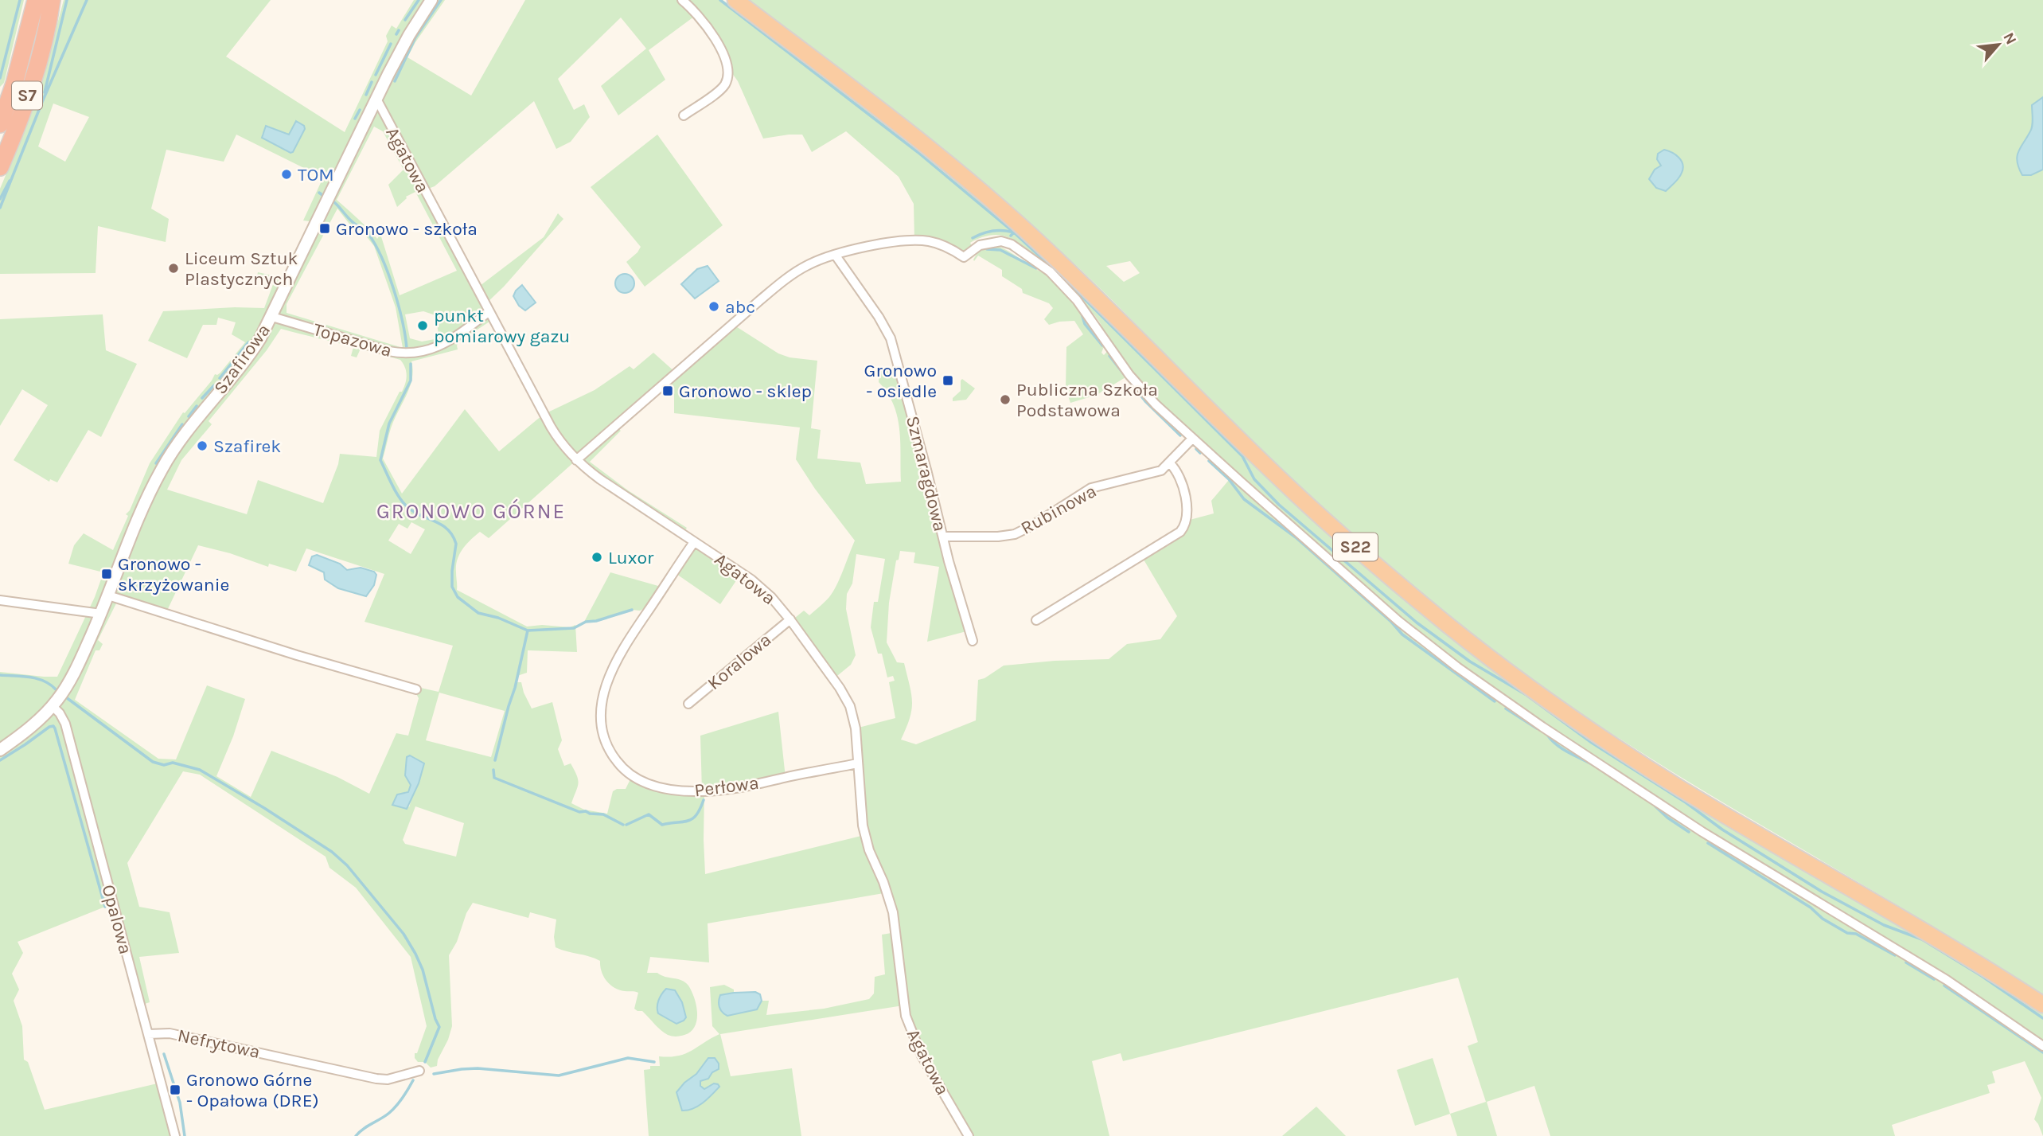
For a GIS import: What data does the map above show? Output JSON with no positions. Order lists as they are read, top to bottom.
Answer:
{
  "streets": {
    "highway": ["S7", "S22"],
    "street": [
      "Agatowa",
      "Topazowa",
      "Szafirowa",
      "Szmaragdowa",
      "Rubinowa",
      "Koralowa",
      "Perłowa",
      "Opalowa",
      "Nefrytowa"
    ]
  },
  "crossings": [
    ["Agatowa", "Topazowa"],
    ["Agatowa", "Szafirowa"],
    ["Agatowa", "Koralowa"],
    ["Agatowa", "Perłowa"],
    ["Topazowa", "Szafirowa"],
    ["Szafirowa", "Opalowa"],
    ["Szmaragdowa", "Rubinowa"],
    ["Opalowa", "Nefrytowa"]
  ],
  "districts": ["GRONOWO GÓRNE"],
  "places": {
    "other": [
      "TOM",
      "Liceum Sztuk Plastycznych",
      "abc",
      "punkt pomiarowy gazu",
      "Publiczna Szkoła Podstawowa",
      "Szafirek",
      "Luxor"
    ],
    "transit": [
      "Gronowo - szkoła",
      "Gronowo - osiedle",
      "Gronowo - sklep",
      "Gronowo - skrzyżowanie",
      "Gronowo Górne - Opałowa (DRE)"
    ]
  },
  "north": "top right"
}
